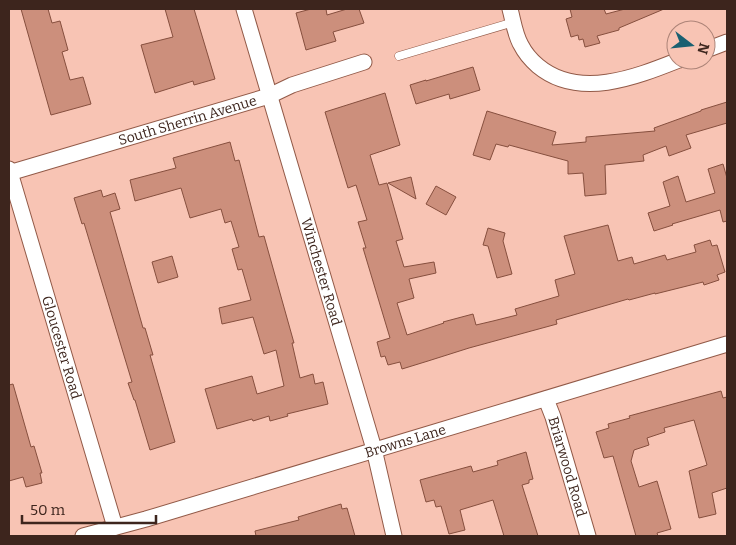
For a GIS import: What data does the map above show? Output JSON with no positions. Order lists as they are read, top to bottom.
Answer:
{
  "streets": {
    "street": [
      "South Sherrin Avenue",
      "Winchester Road",
      "Gloucester Road",
      "Browns Lane",
      "Briarwood Road"
    ]
  },
  "crossings": [
    ["South Sherrin Avenue", "Winchester Road"],
    ["South Sherrin Avenue", "Gloucester Road"],
    ["Winchester Road", "Browns Lane"],
    ["Gloucester Road", "Browns Lane"],
    ["Browns Lane", "Briarwood Road"]
  ],
  "scale_bar": "50 m",
  "north": "right"
}
